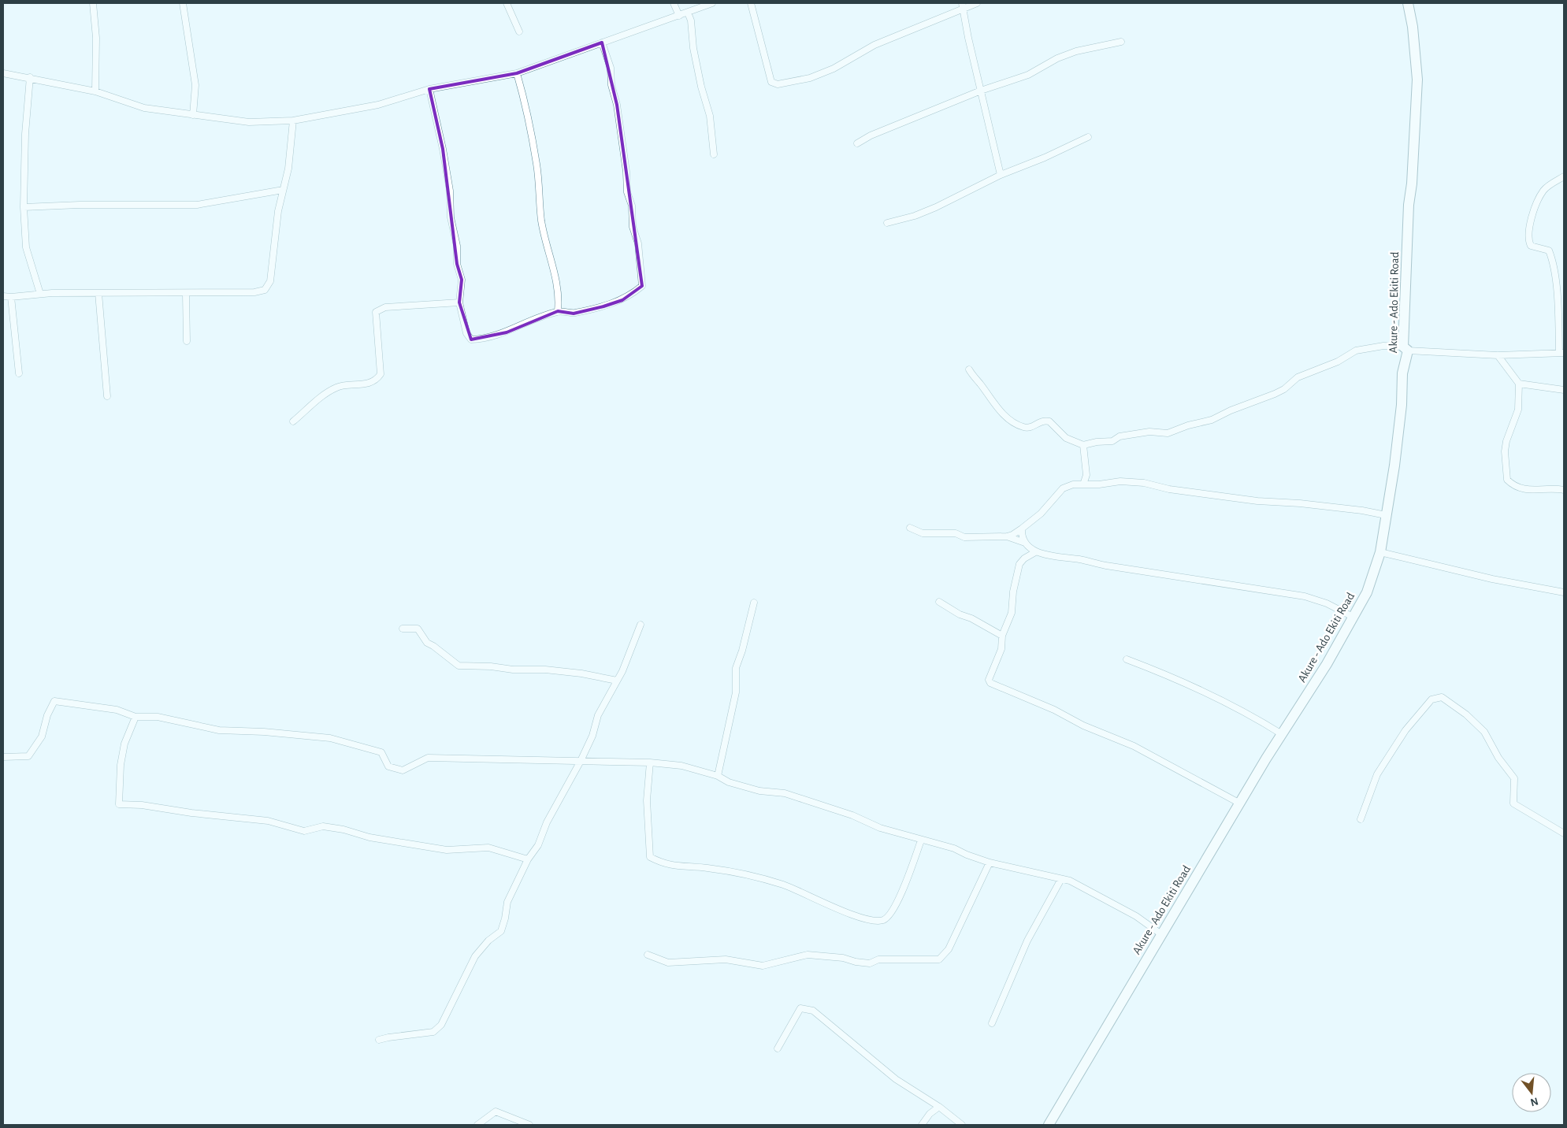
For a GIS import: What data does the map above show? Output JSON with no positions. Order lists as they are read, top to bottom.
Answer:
{
  "streets": {
    "main road": ["Akure - Ado Ekiti Road"]
  },
  "north": "bottom"
}
